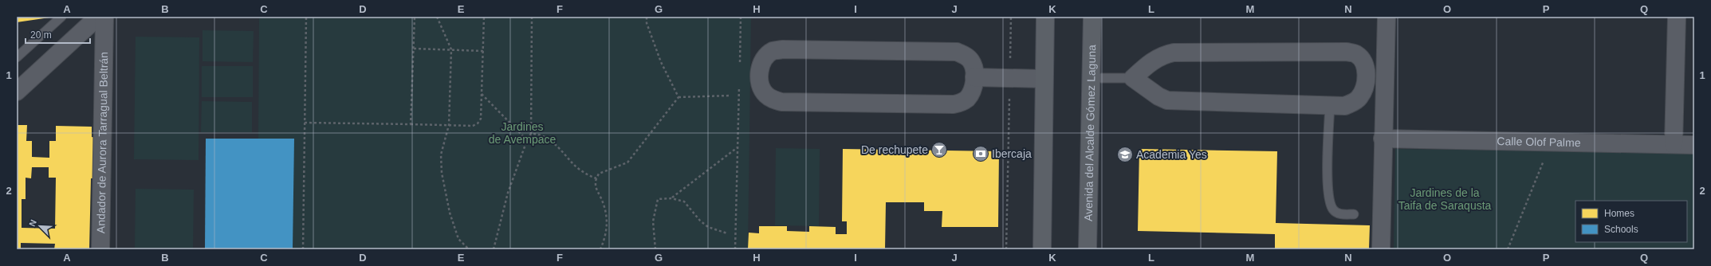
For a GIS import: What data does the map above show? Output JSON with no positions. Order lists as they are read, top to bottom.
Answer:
{
  "streets": {
    "main road": ["Avenida del Alcalde Gómez Laguna"],
    "street": ["Calle Olof Palme", "Andador de Aurora Tarragual Beltrán"]
  },
  "parks": ["Jardines de Avempace", "Jardines de la Taifa de Saraqusta"],
  "places": {
    "bar": ["De rechupete"],
    "bank": ["Ibercaja"],
    "school or university": ["Academia Yes"]
  },
  "legend": ["Homes", "Schools"],
  "scale_bar": "20 m",
  "north": "top left",
  "grid": {
    "columns": [
      "A",
      "B",
      "C",
      "D",
      "E",
      "F",
      "G",
      "H",
      "I",
      "J",
      "K",
      "L",
      "M",
      "N",
      "O",
      "P",
      "Q"
    ],
    "rows": ["1", "2"]
  }
}
